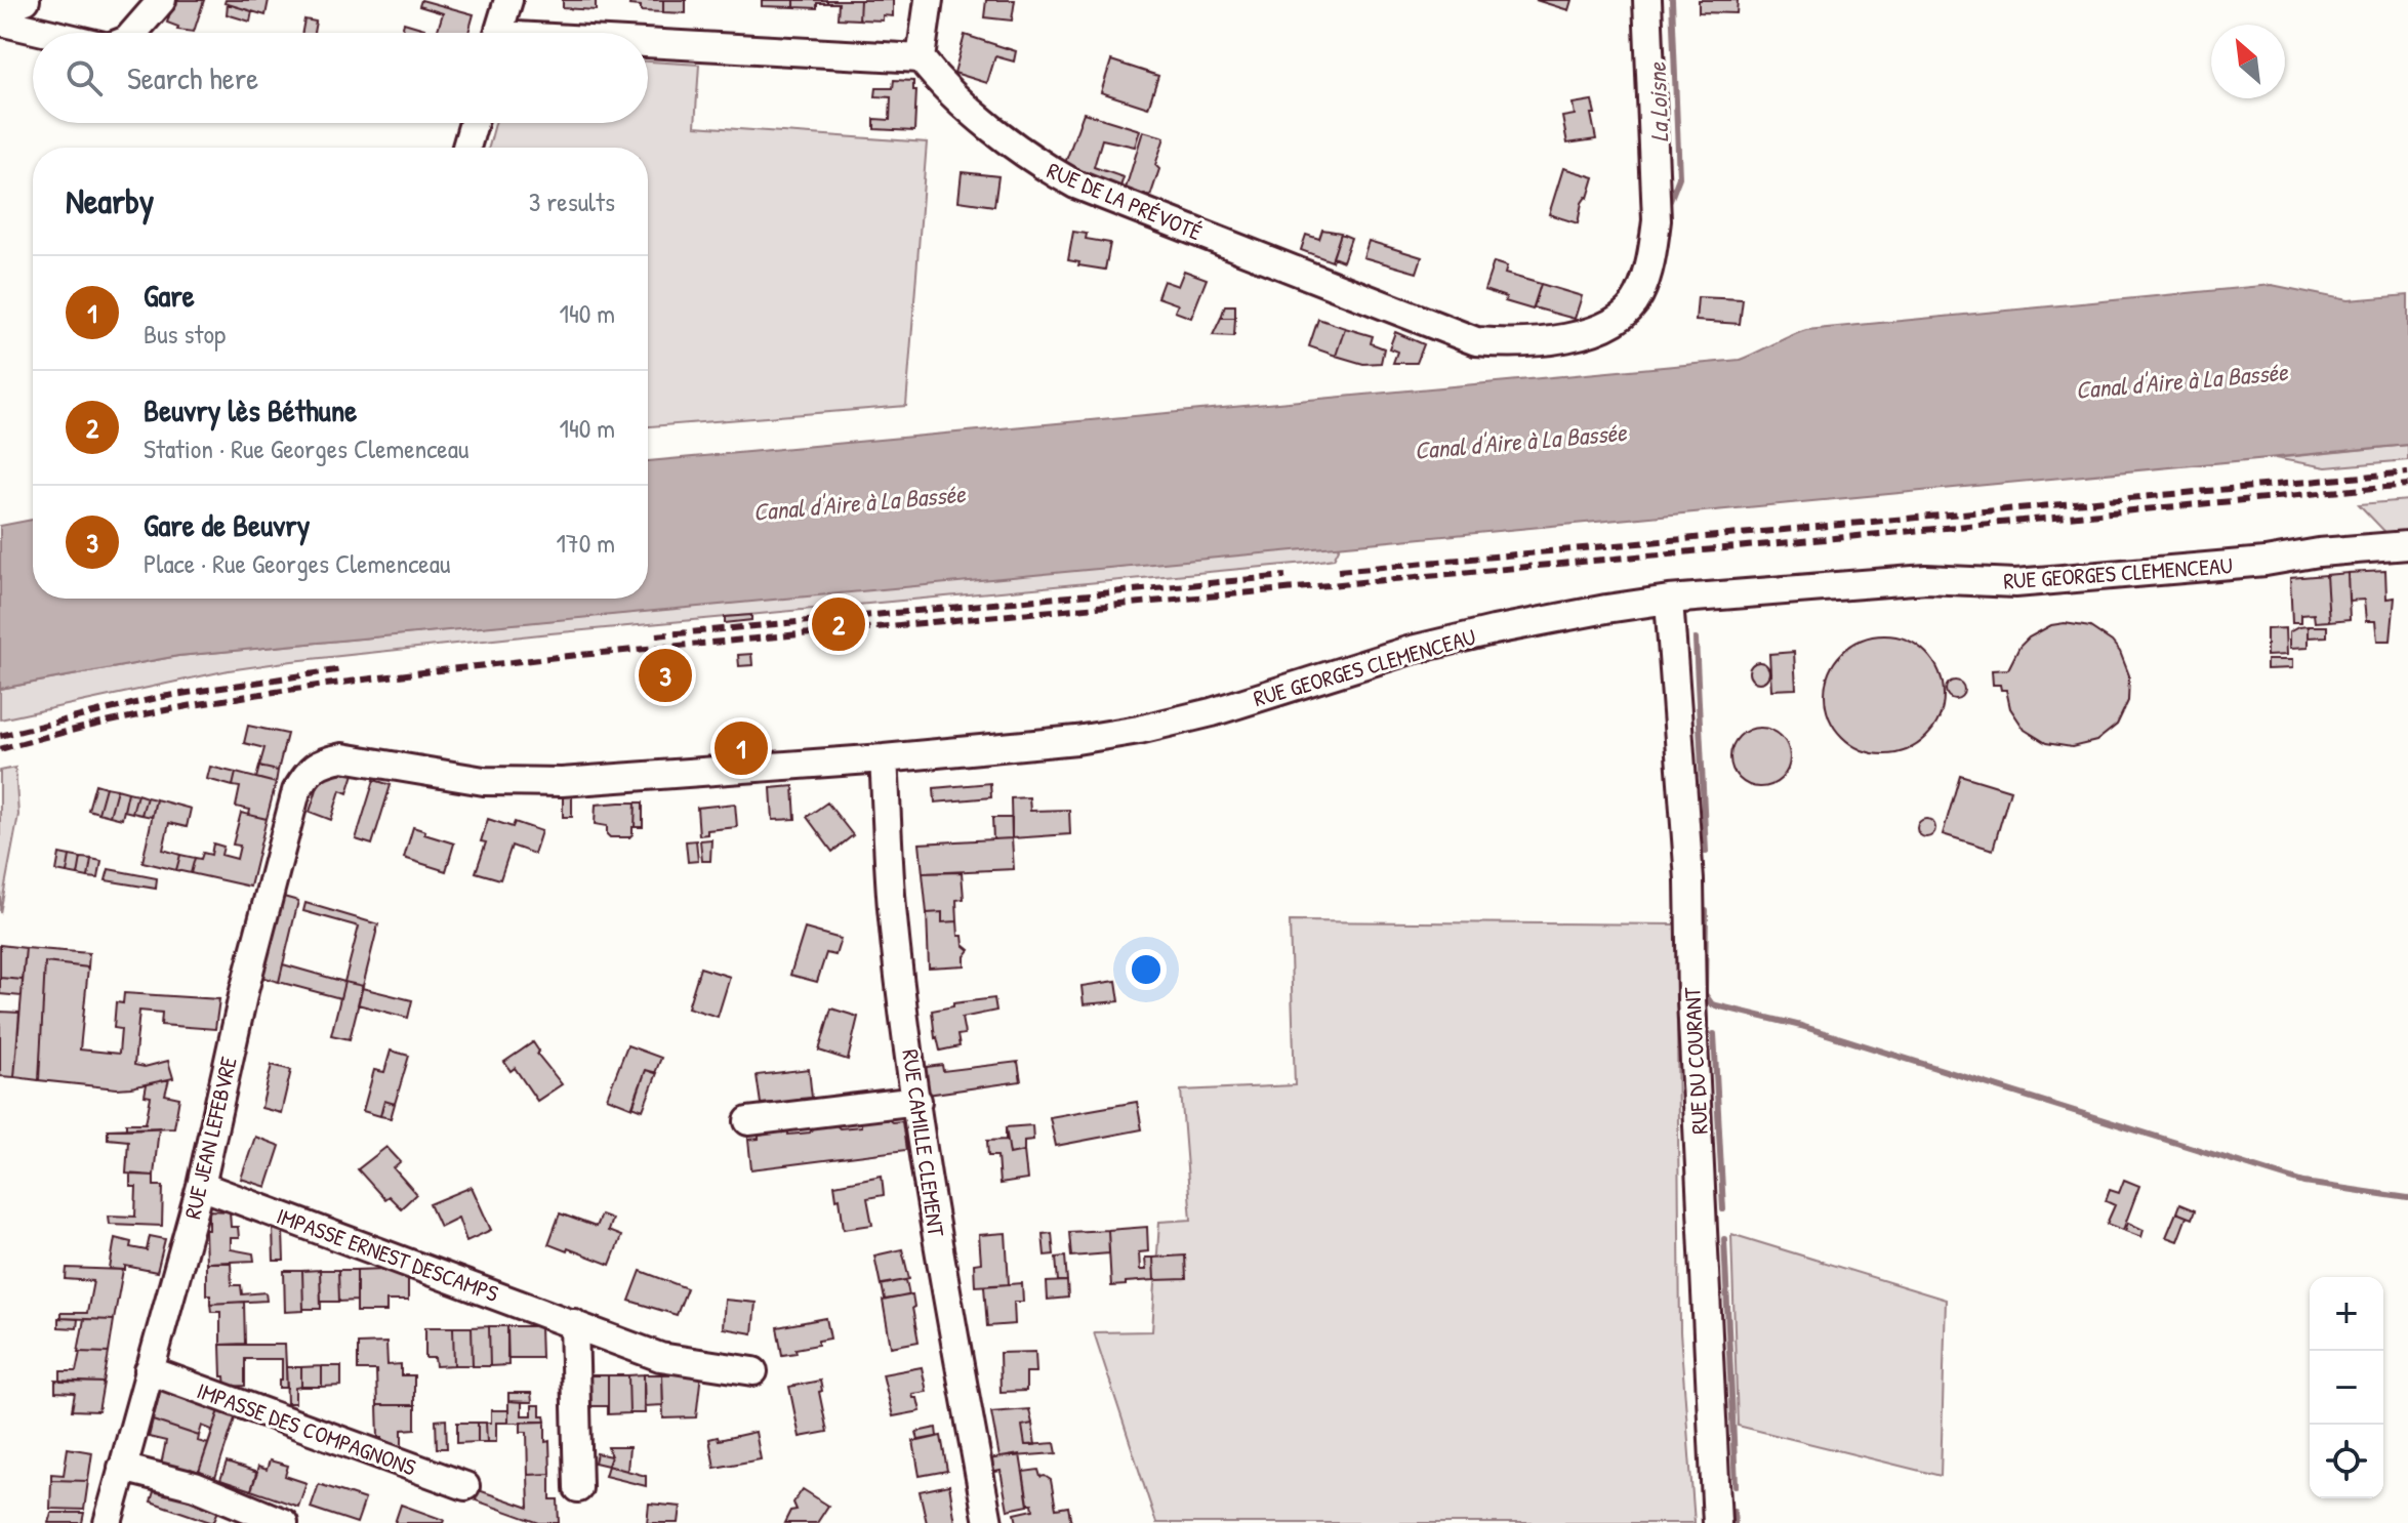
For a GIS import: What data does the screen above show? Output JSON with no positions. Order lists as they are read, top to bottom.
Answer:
{
  "streets": {
    "street": [
      "RUE DE LA PRÉVOTÉ",
      "RUE GEORGES CLEMENCEAU",
      "RUE DU COURANT",
      "RUE JEAN LEFEBVRE",
      "RUE CAMILLE CLEMENT",
      "IMPASSE ERNEST DESCAMPS",
      "IMPASSE DES COMPAGNONS"
    ]
  },
  "crossings": [
    ["RUE GEORGES CLEMENCEAU", "RUE DU COURANT"],
    ["RUE GEORGES CLEMENCEAU", "RUE JEAN LEFEBVRE"],
    ["RUE GEORGES CLEMENCEAU", "RUE CAMILLE CLEMENT"],
    ["RUE JEAN LEFEBVRE", "IMPASSE ERNEST DESCAMPS"],
    ["RUE JEAN LEFEBVRE", "IMPASSE DES COMPAGNONS"]
  ],
  "water": ["La Loisne", "Canal d'Aire à La Bassée"],
  "north": "top left",
  "page": {
    "search": "Search here",
    "heading": ["Nearby", "3 results"],
    "list": [
      {
        "mark": "1",
        "name": "Gare",
        "note": "Bus stop",
        "value": "140 m"
      },
      {
        "mark": "2",
        "name": "Beuvry lès Béthune",
        "note": "Station · Rue Georges Clemenceau",
        "value": "140 m"
      },
      {
        "mark": "3",
        "name": "Gare de Beuvry",
        "note": "Place · Rue Georges Clemenceau",
        "value": "170 m"
      }
    ],
    "pins": ["2", "3", "1"],
    "map_buttons": ["+", "−"]
  }
}
